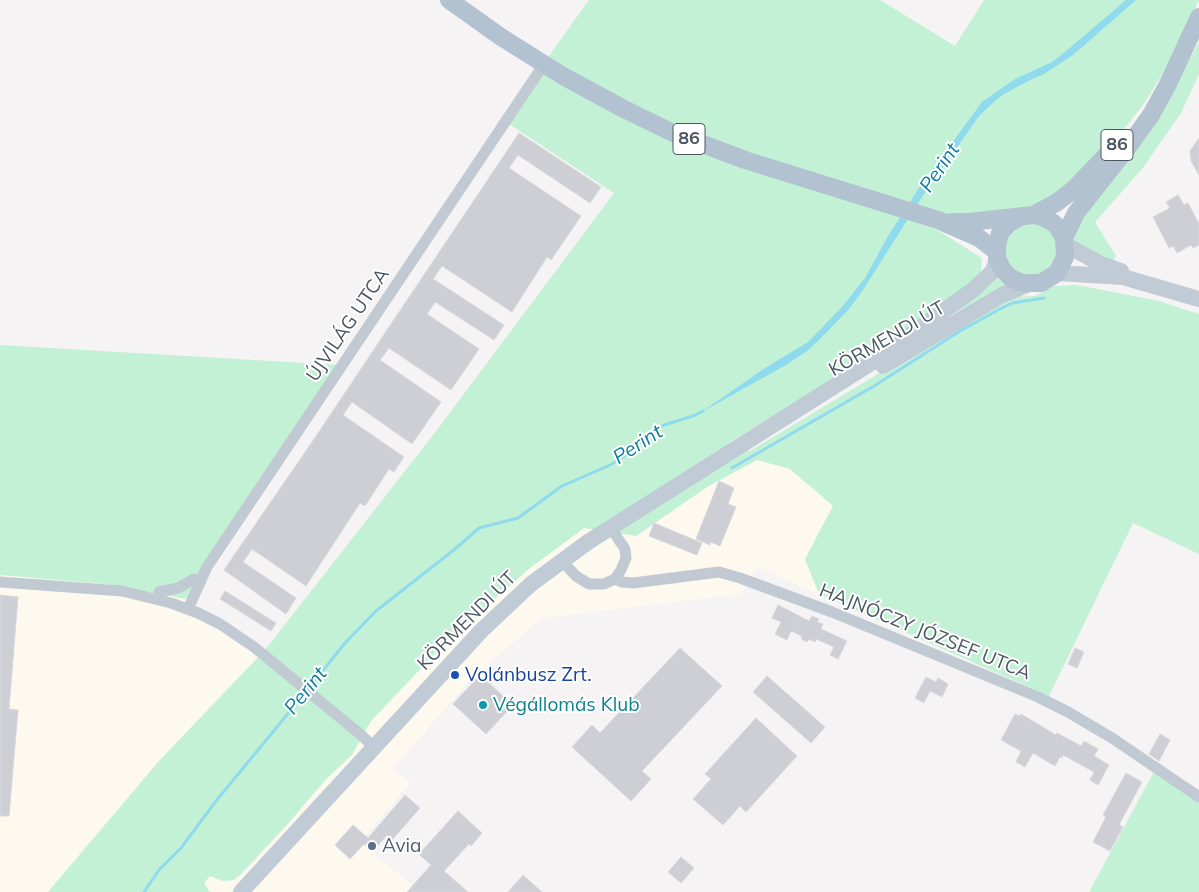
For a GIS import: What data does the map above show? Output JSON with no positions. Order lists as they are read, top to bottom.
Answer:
{
  "streets": {
    "main road": ["86"],
    "street": ["ÚJVILÁG UTCA", "KÖRMENDI ÚT", "HAJNÓCZY JÓZSEF UTCA"]
  },
  "crossings": [
    ["86", "ÚJVILÁG UTCA"],
    ["86", "KÖRMENDI ÚT"],
    ["KÖRMENDI ÚT", "HAJNÓCZY JÓZSEF UTCA"]
  ],
  "water": ["Perint"],
  "places": ["Volánbusz Zrt.", "Végállomás Klub", "Avia"]
}
